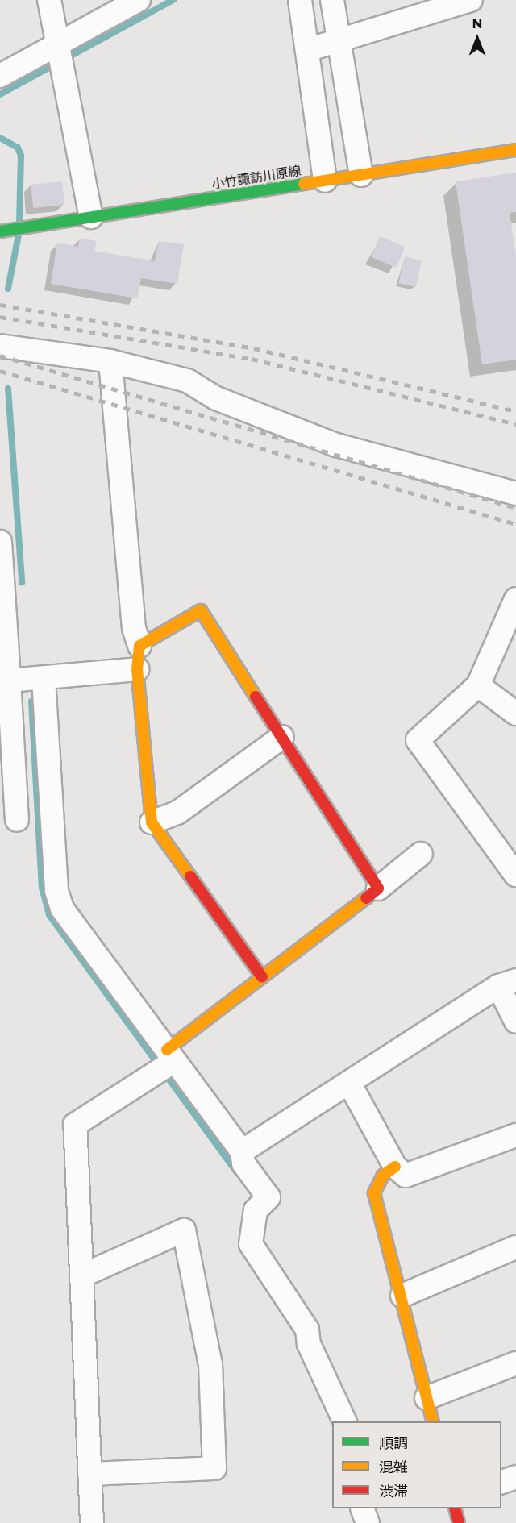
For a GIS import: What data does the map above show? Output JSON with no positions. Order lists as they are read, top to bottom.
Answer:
{
  "streets": {
    "street": ["小竹諏訪川原線"]
  },
  "legend": ["順調", "混雑", "渋滞"],
  "north": "top"
}
